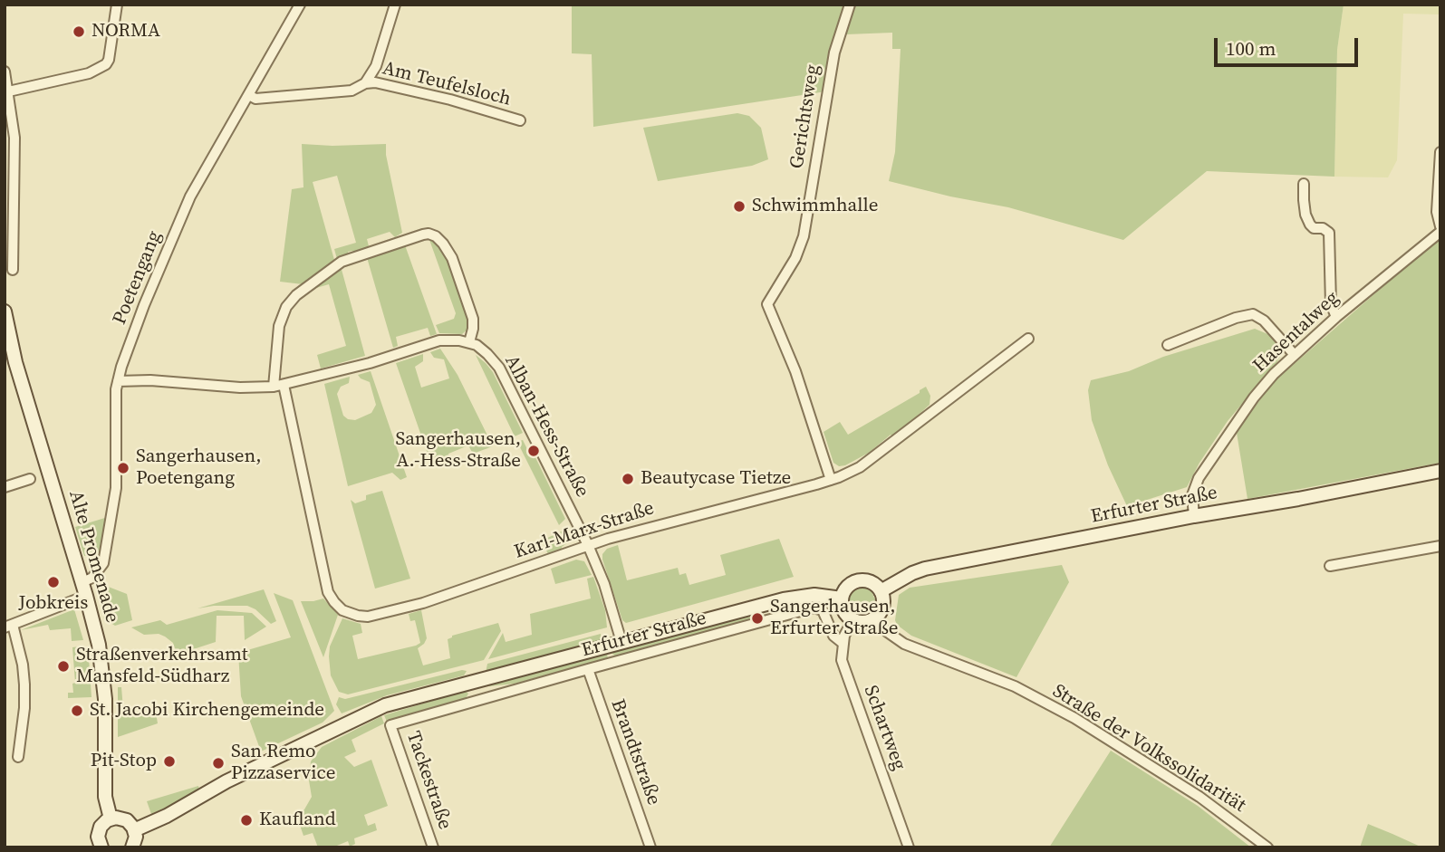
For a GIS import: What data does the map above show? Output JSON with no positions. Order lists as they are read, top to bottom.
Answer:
{
  "streets": {
    "main road": ["Erfurter Straße", "Alte Promenade"],
    "street": [
      "Am Teufelsloch",
      "Gerichtsweg",
      "Poetengang",
      "Hasentalweg",
      "Alban-Hess-Straße",
      "Karl-Marx-Straße",
      "Schartweg",
      "Straße der Volkssolidarität",
      "Brandtstraße",
      "Tackestraße"
    ]
  },
  "crossings": [
    ["Am Teufelsloch", "Poetengang"],
    ["Gerichtsweg", "Karl-Marx-Straße"],
    ["Poetengang", "Alte Promenade"],
    ["Hasentalweg", "Erfurter Straße"],
    ["Alban-Hess-Straße", "Erfurter Straße"],
    ["Alban-Hess-Straße", "Karl-Marx-Straße"],
    ["Erfurter Straße", "Schartweg"],
    ["Erfurter Straße", "Straße der Volkssolidarität"],
    ["Erfurter Straße", "Brandtstraße"],
    ["Erfurter Straße", "Tackestraße"]
  ],
  "places": [
    "NORMA",
    "Schwimmhalle",
    "Sangerhausen, A.-Hess-Straße",
    "Sangerhausen, Poetengang",
    "Beautycase Tietze",
    "Jobkreis",
    "Sangerhausen, Erfurter Straße",
    "Straßenverkehrsamt Mansfeld-Südharz",
    "St. Jacobi Kirchengemeinde",
    "Pit-Stop",
    "San Remo Pizzaservice",
    "Kaufland"
  ],
  "scale_bar": "100 m"
}
